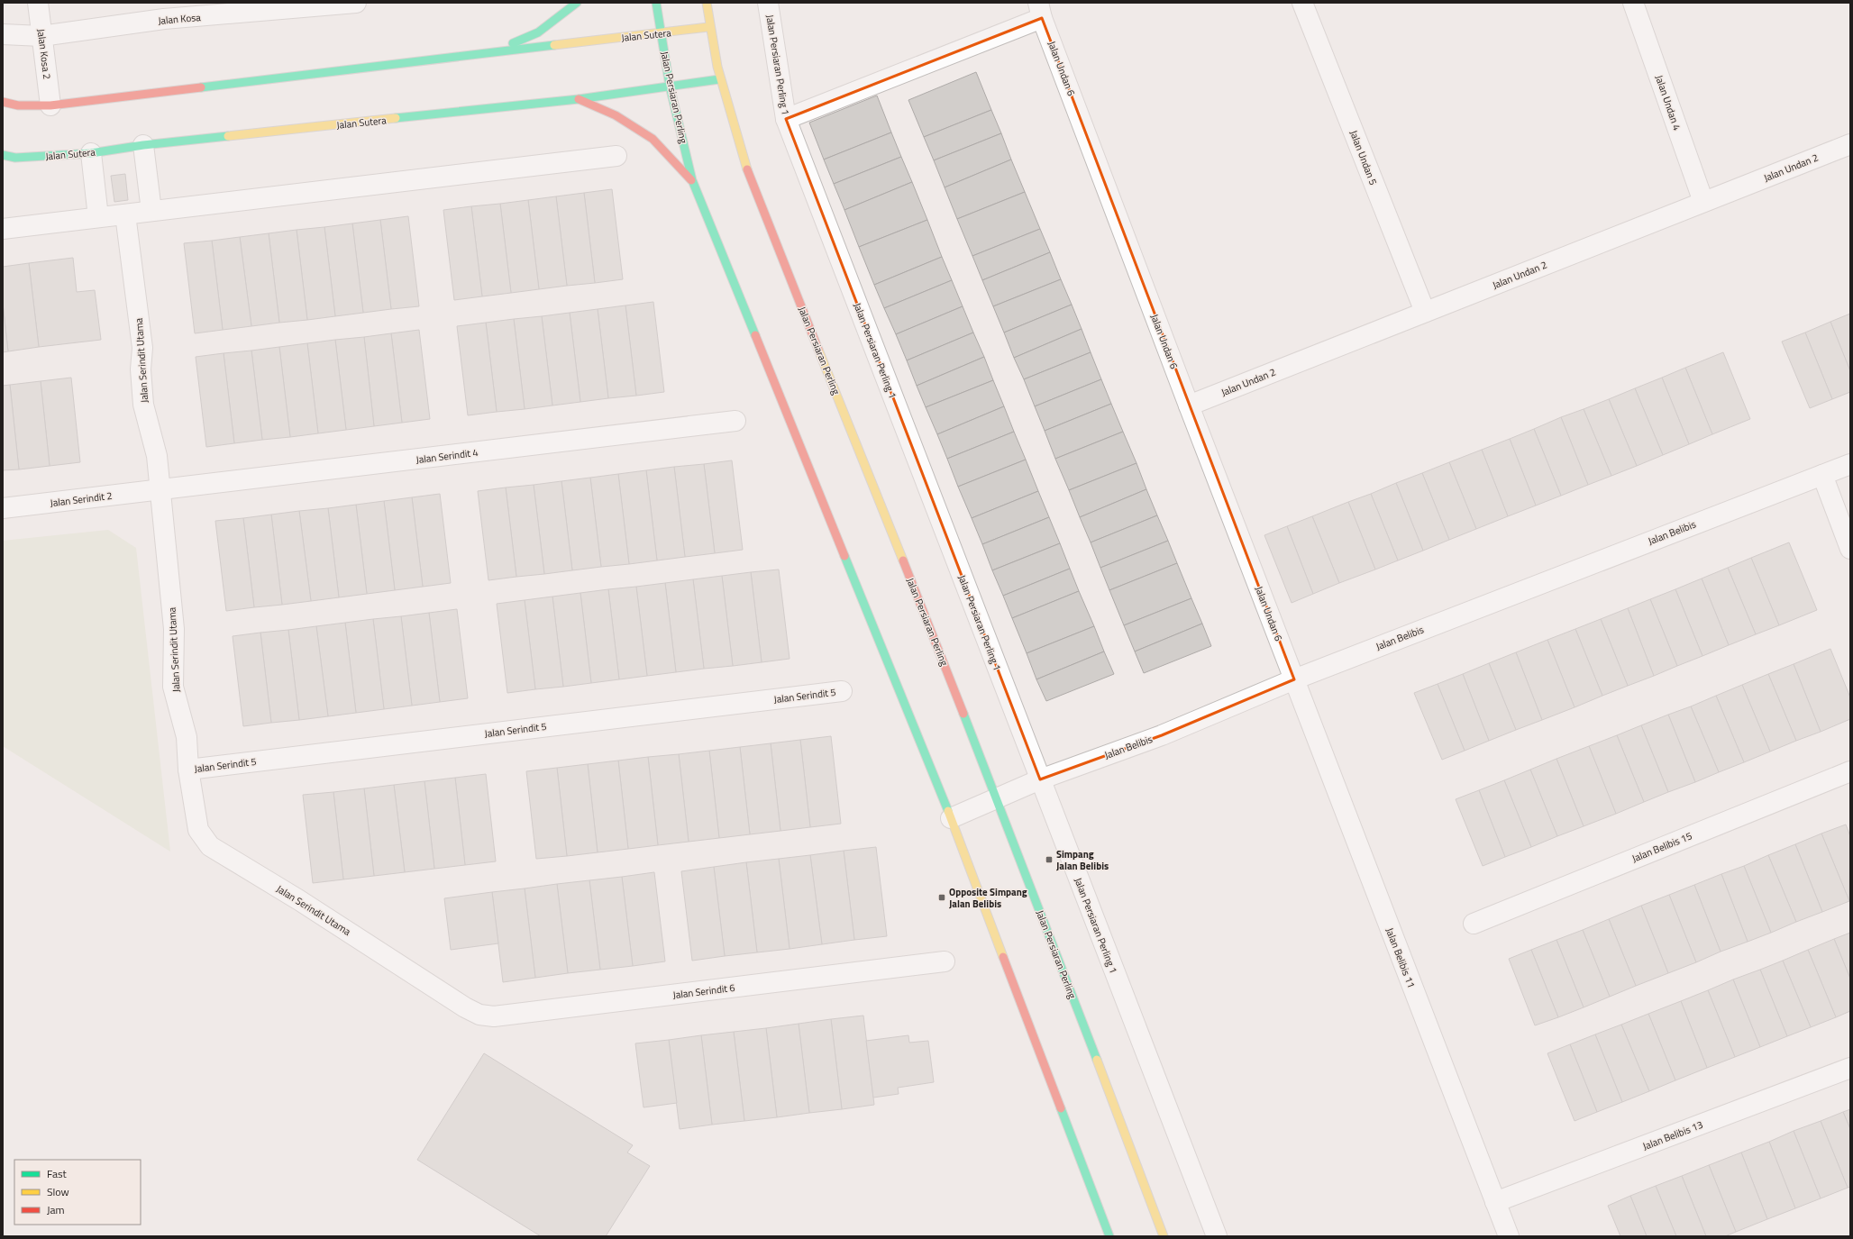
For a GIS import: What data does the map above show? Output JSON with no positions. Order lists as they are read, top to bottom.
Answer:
{
  "streets": {
    "main road": ["Jalan Sutera", "Jalan Persiaran Perling"],
    "street": [
      "Jalan Kosa",
      "Jalan Kosa 2",
      "Jalan Persiaran Perling 1",
      "Jalan Undan 6",
      "Jalan Undan 4",
      "Jalan Undan 5",
      "Jalan Undan 2",
      "Jalan Serindit Utama",
      "Jalan Serindit 4",
      "Jalan Serindit 2",
      "Jalan Belibis",
      "Jalan Serindit 5",
      "Jalan Belibis 15",
      "Jalan Belibis 11",
      "Jalan Serindit 6",
      "Jalan Belibis 13"
    ]
  },
  "crossings": [
    ["Jalan Kosa", "Jalan Kosa 2"],
    ["Jalan Sutera", "Jalan Kosa 2"],
    ["Jalan Sutera", "Jalan Persiaran Perling"],
    ["Jalan Persiaran Perling 1", "Jalan Belibis"],
    ["Jalan Undan 6", "Jalan Undan 2"],
    ["Jalan Undan 6", "Jalan Belibis"],
    ["Jalan Undan 6", "Jalan Belibis 11"],
    ["Jalan Persiaran Perling", "Jalan Belibis"],
    ["Jalan Undan 4", "Jalan Undan 2"],
    ["Jalan Undan 5", "Jalan Undan 2"],
    ["Jalan Serindit Utama", "Jalan Serindit 4"],
    ["Jalan Serindit Utama", "Jalan Serindit 2"],
    ["Jalan Serindit Utama", "Jalan Serindit 5"],
    ["Jalan Serindit Utama", "Jalan Serindit 6"],
    ["Jalan Serindit 4", "Jalan Serindit 2"],
    ["Jalan Belibis", "Jalan Belibis 11"],
    ["Jalan Belibis 11", "Jalan Belibis 13"]
  ],
  "places": {
    "transit": ["Simpang Jalan Belibis", "Opposite Simpang Jalan Belibis"]
  },
  "legend": ["Fast", "Slow", "Jam"]
}
